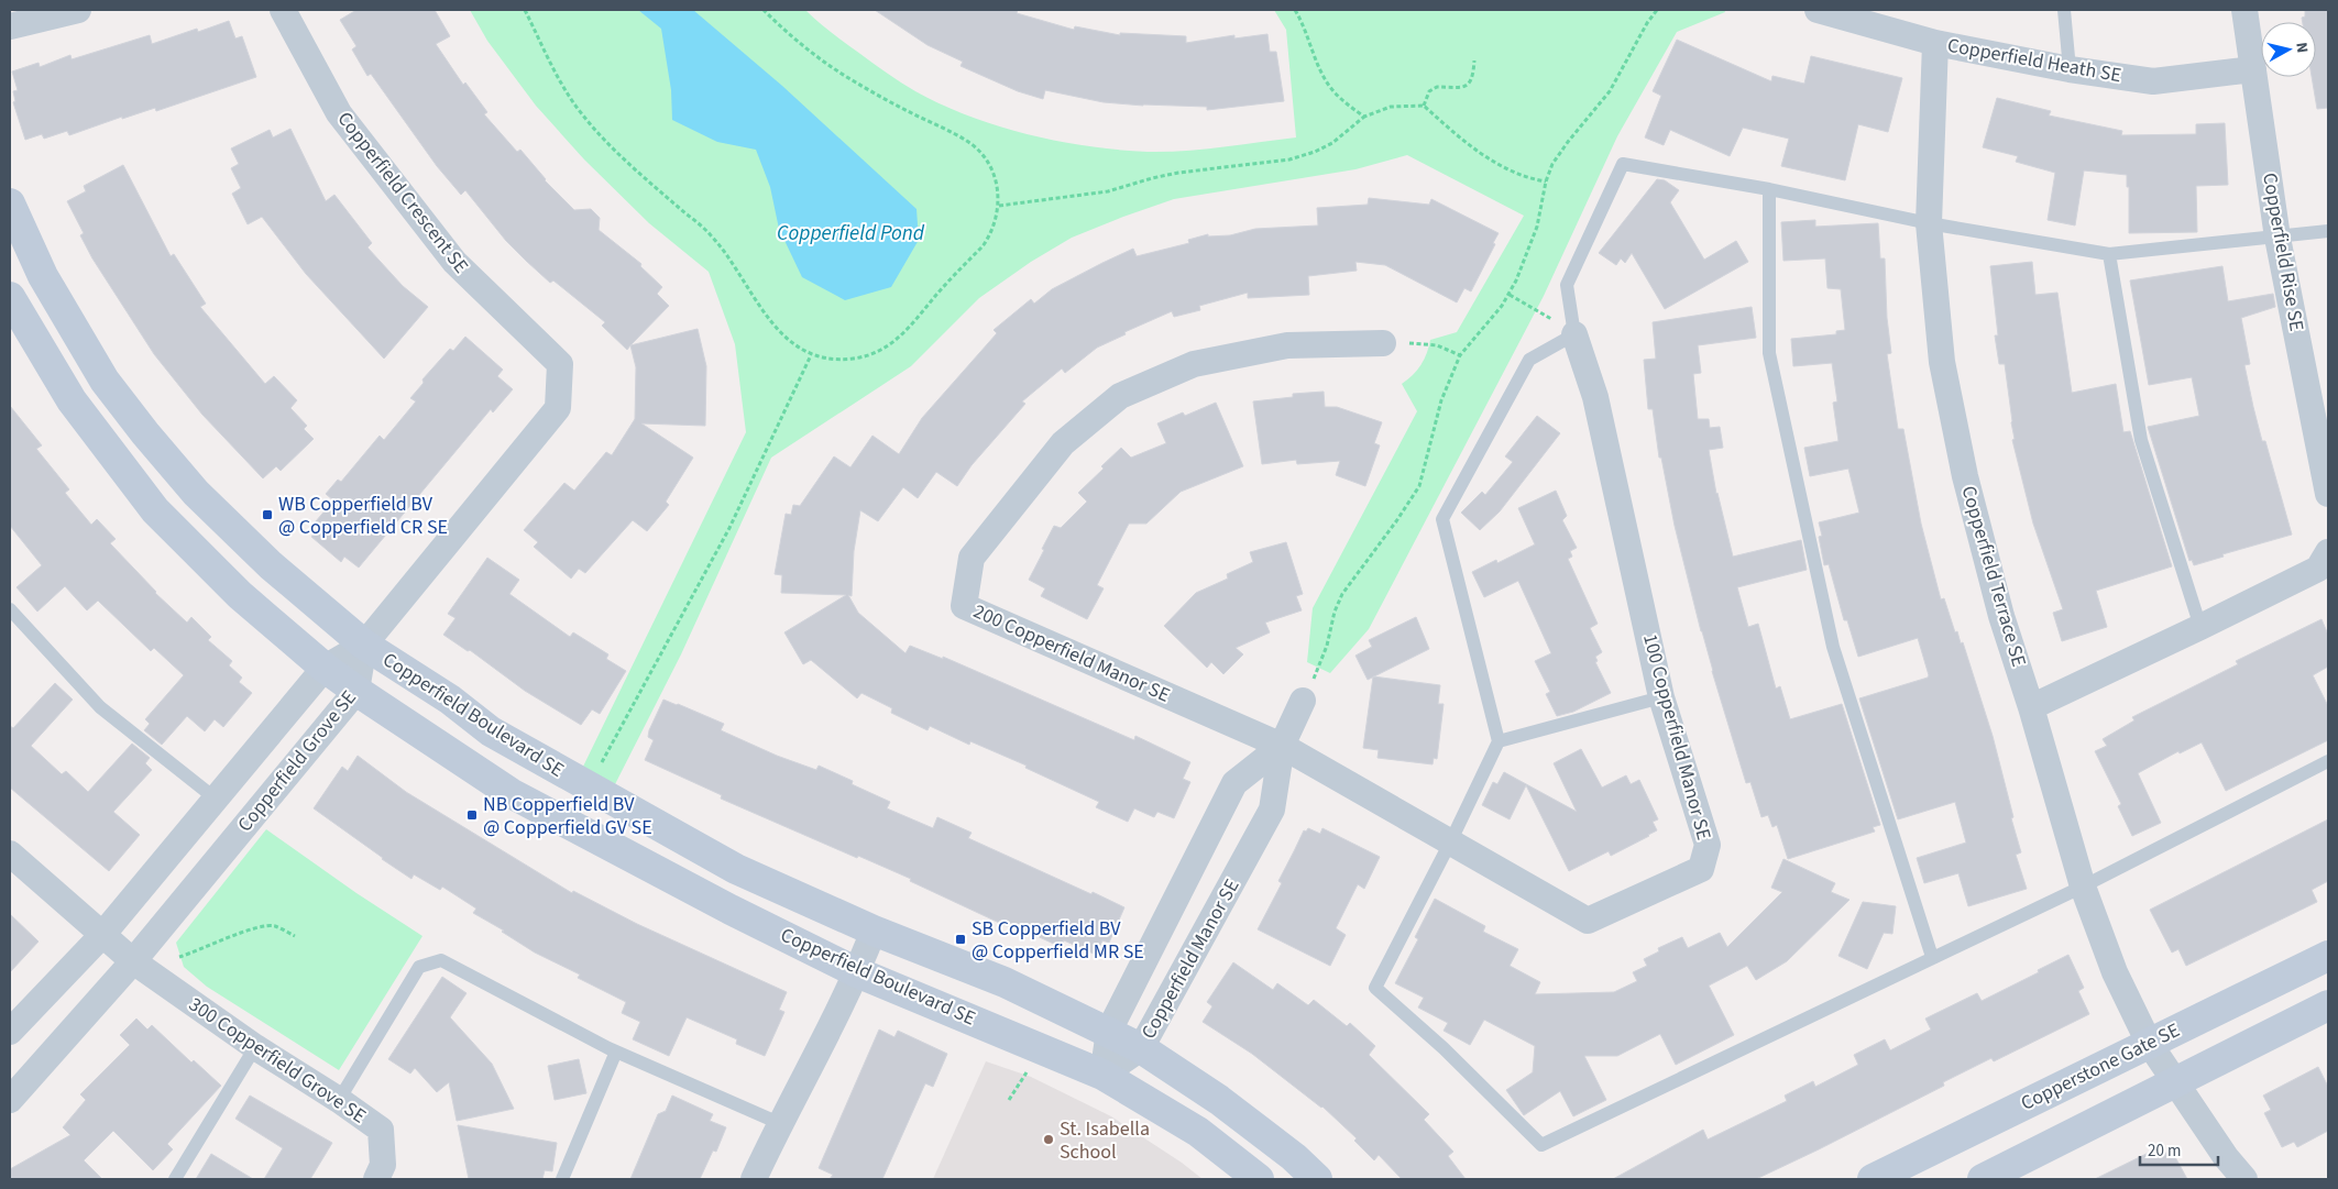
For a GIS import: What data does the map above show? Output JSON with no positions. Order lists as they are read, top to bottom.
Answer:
{
  "streets": {
    "street": [
      "Copperfield Heath SE",
      "Copperfield Crescent SE",
      "Copperfield Rise SE",
      "Copperfield Terrace SE",
      "200 Copperfield Manor SE",
      "Copperfield Boulevard SE",
      "100 Copperfield Manor SE",
      "Copperfield Grove SE",
      "Copperfield Manor SE",
      "300 Copperfield Grove SE",
      "Copperstone Gate SE"
    ]
  },
  "crossings": [
    ["Copperfield Heath SE", "Copperfield Rise SE"],
    ["Copperfield Heath SE", "Copperfield Terrace SE"],
    ["Copperfield Crescent SE", "Copperfield Boulevard SE"],
    ["Copperfield Crescent SE", "Copperfield Grove SE"],
    ["Copperfield Terrace SE", "Copperstone Gate SE"],
    ["200 Copperfield Manor SE", "100 Copperfield Manor SE"],
    ["200 Copperfield Manor SE", "Copperfield Manor SE"],
    ["Copperfield Boulevard SE", "Copperfield Grove SE"],
    ["Copperfield Boulevard SE", "Copperfield Manor SE"],
    ["100 Copperfield Manor SE", "Copperfield Manor SE"],
    ["Copperfield Grove SE", "300 Copperfield Grove SE"]
  ],
  "water": ["Copperfield Pond"],
  "places": {
    "transit": ["WB Copperfield BV @ Copperfield CR SE", "NB Copperfield BV @ Copperfield GV SE", "SB Copperfield BV @ Copperfield MR SE"],
    "other": ["St. Isabella School"]
  },
  "scale_bar": "20 m",
  "north": "right"
}
